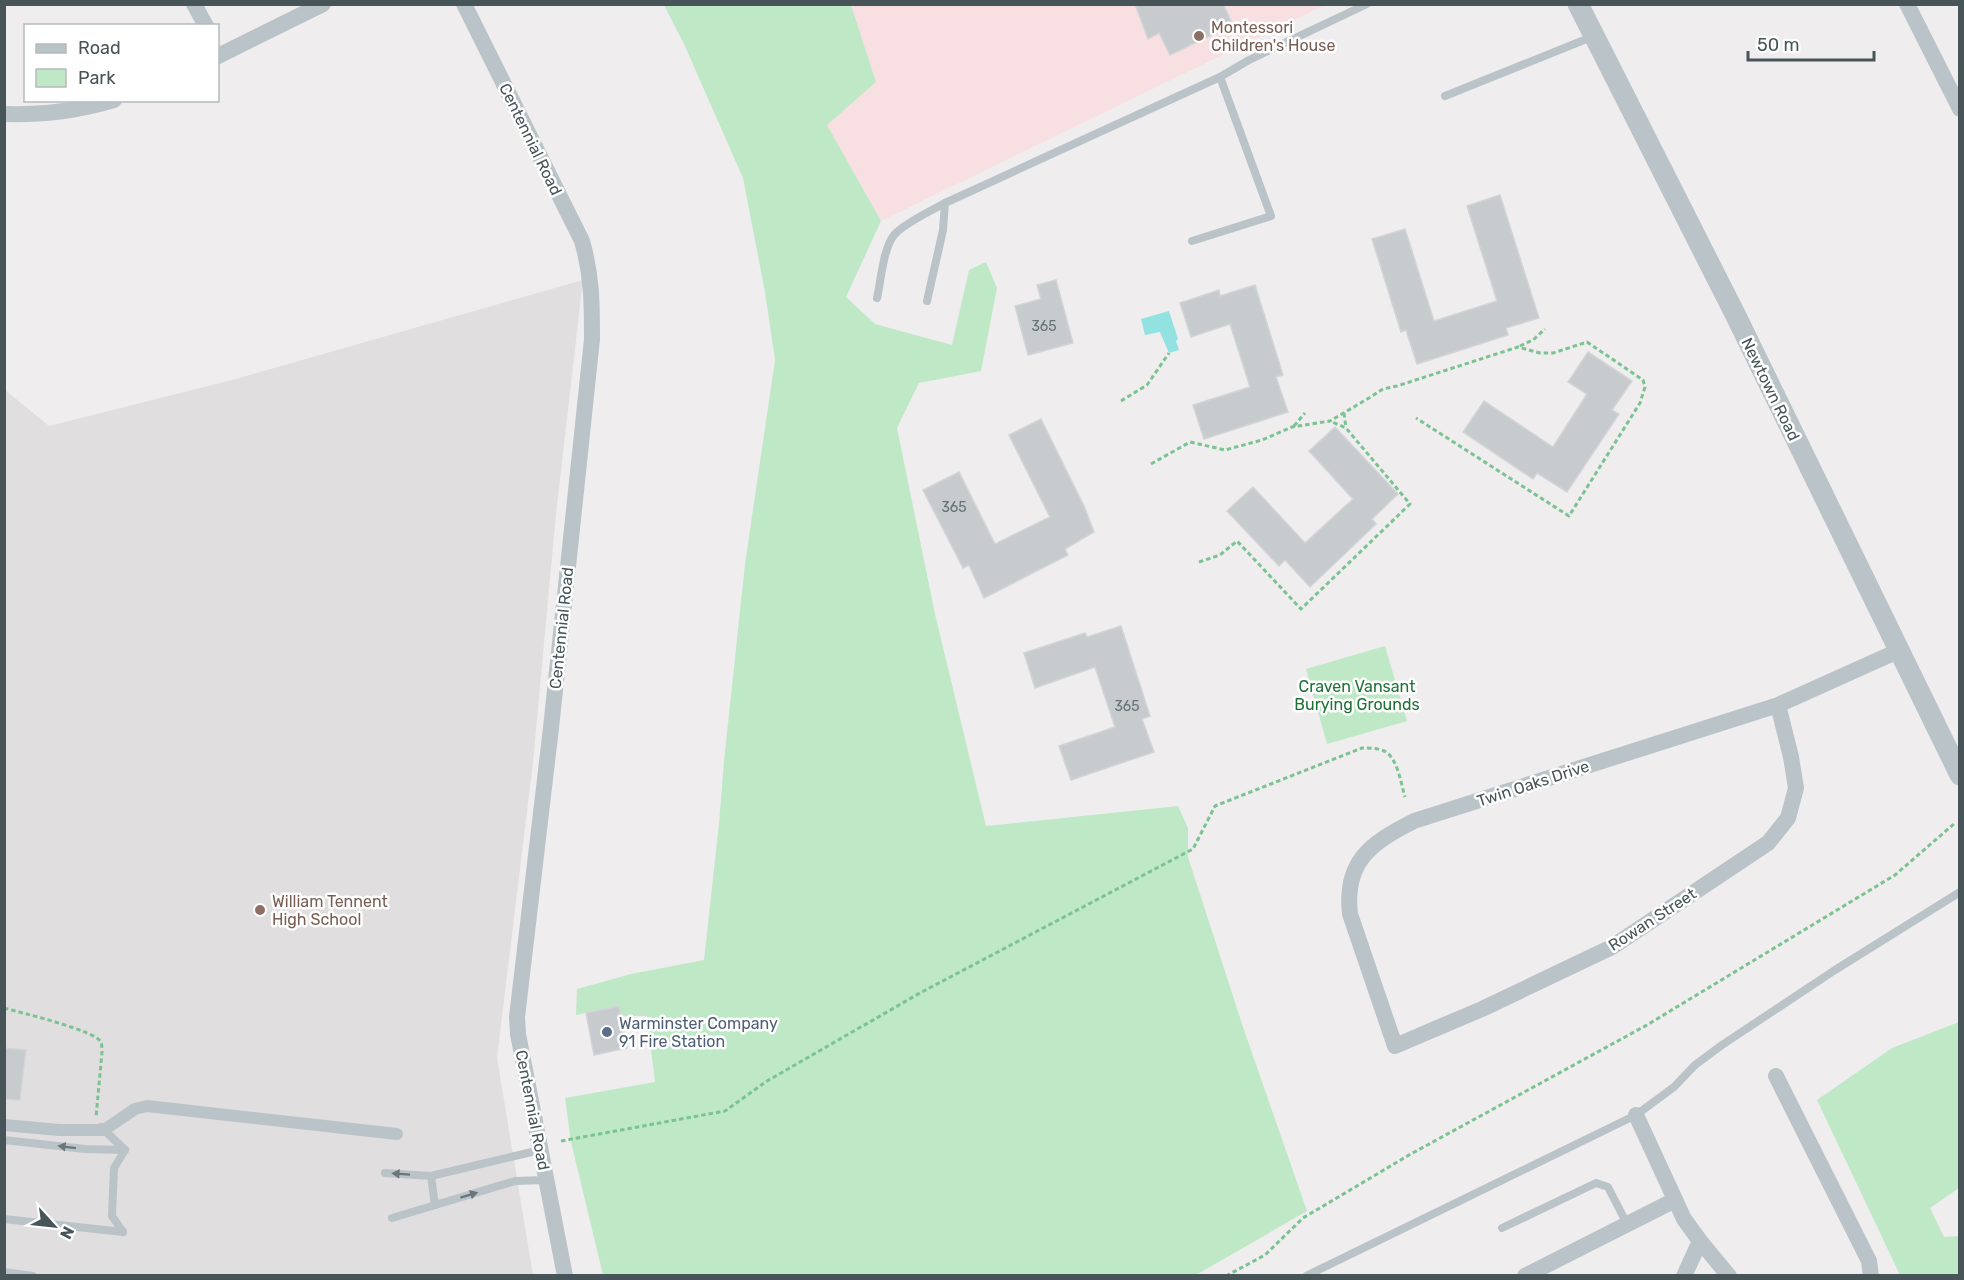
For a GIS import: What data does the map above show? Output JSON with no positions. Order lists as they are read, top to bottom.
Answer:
{
  "streets": {
    "street": [
      "Centennial Road",
      "Newtown Road",
      "Twin Oaks Drive",
      "Rowan Street"
    ]
  },
  "crossings": [
    ["Newtown Road", "Twin Oaks Drive"],
    ["Twin Oaks Drive", "Rowan Street"]
  ],
  "parks": ["Craven Vansant Burying Grounds"],
  "places": ["Montessori Children's House", "William Tennent High School", "Warminster Company 91 Fire Station"],
  "house_numbers": ["365", "365", "365"],
  "legend": ["Road", "Park"],
  "scale_bar": "50 m",
  "north": "bottom right"
}
